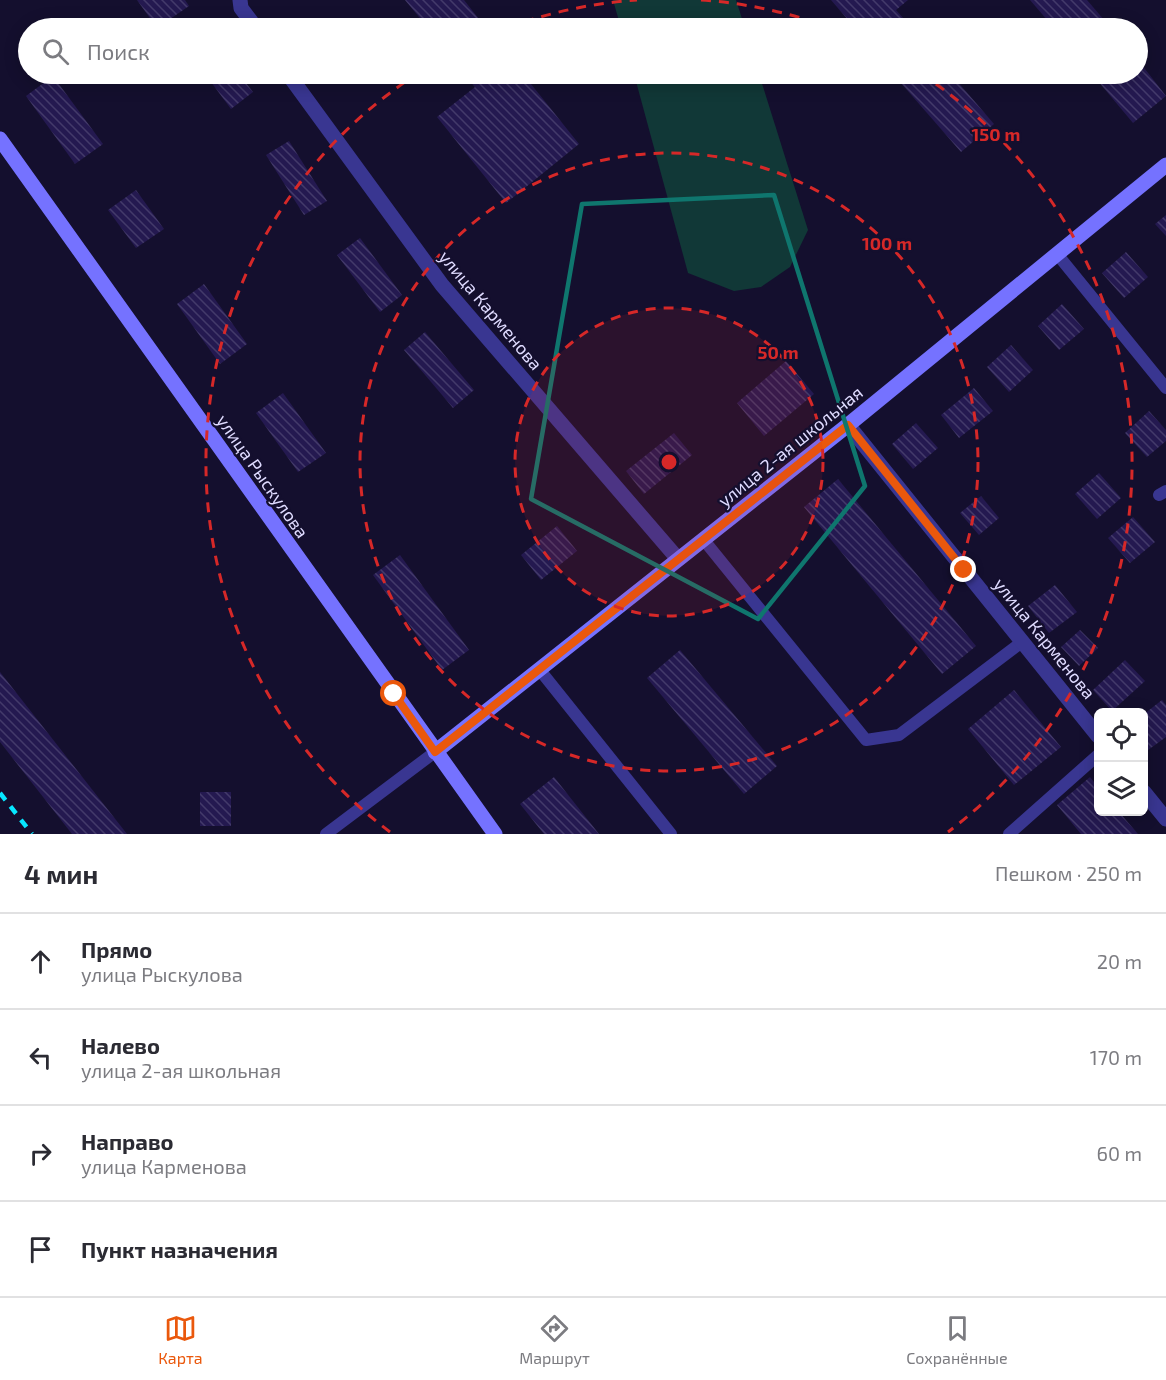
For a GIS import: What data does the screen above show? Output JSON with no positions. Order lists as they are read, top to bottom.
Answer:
{
  "streets": {
    "street": ["улица Карменова", "улица 2-ая школьная", "улица Рыскулова"]
  },
  "crossings": [
    ["улица Карменова", "улица 2-ая школьная"],
    ["улица 2-ая школьная", "улица Рыскулова"]
  ],
  "page": {
    "search": "Поиск",
    "heading": ["4 мин", "Пешком · 250 m"],
    "list": [
      ["Прямо", "улица Рыскулова", "20 m"],
      ["Налево", "улица 2-ая школьная", "170 m"],
      ["Направо", "улица Карменова", "60 m"],
      "Пункт назначения"
    ],
    "nav": ["Карта", "Маршрут", "Сохранённые"]
  },
  "rings": ["150 m", "100 m", "50 m"]
}
